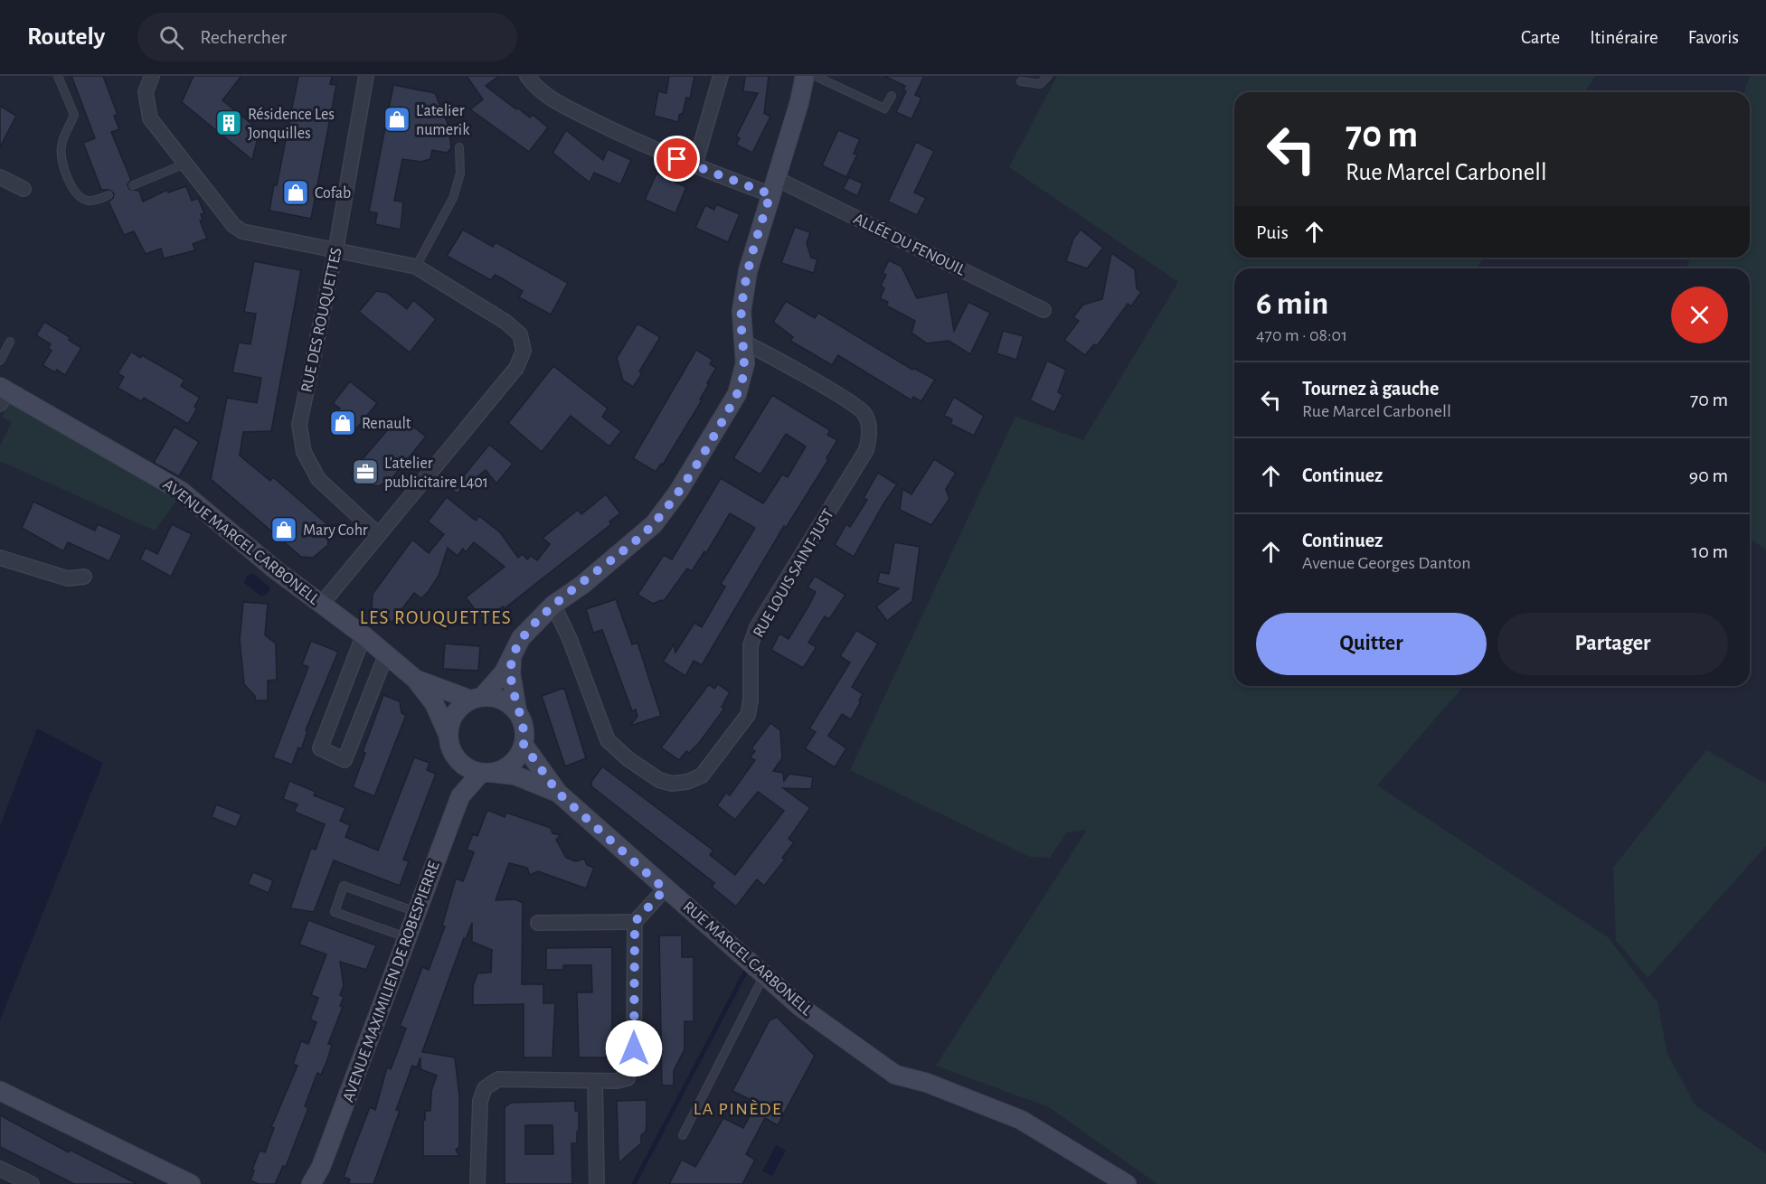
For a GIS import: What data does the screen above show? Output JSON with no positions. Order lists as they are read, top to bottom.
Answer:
{
  "streets": {
    "street": [
      "ALLÉE DU FENOUIL",
      "RUE DES ROUQUETTES",
      "AVENUE MARCEL CARBONELL",
      "RUE LOUIS SAINT-JUST",
      "RUE MARCEL CARBONELL",
      "AVENUE MAXIMILIEN DE ROBESPIERRE"
    ]
  },
  "crossings": [
    ["AVENUE MARCEL CARBONELL", "RUE MARCEL CARBONELL"],
    ["AVENUE MARCEL CARBONELL", "AVENUE MAXIMILIEN DE ROBESPIERRE"],
    ["RUE MARCEL CARBONELL", "AVENUE MAXIMILIEN DE ROBESPIERRE"]
  ],
  "districts": ["LES ROUQUETTES", "LA PINÈDE"],
  "places": {
    "shop": [
      "L'atelier numerik",
      "Cofab",
      "Renault",
      "Mary Cohr"
    ],
    "building": ["Résidence Les Jonquilles"],
    "office": ["L'atelier publicitaire L401"]
  },
  "page": {
    "header": "Routely",
    "search": "Rechercher",
    "nav": ["Carte", "Itinéraire", "Favoris"],
    "turn": ["70 m", "Rue Marcel Carbonell"],
    "then": "Puis",
    "heading": ["6 min", "470 m · 08:01"],
    "list": [
      {
        "name": "Tournez à gauche",
        "note": "Rue Marcel Carbonell",
        "value": "70 m"
      },
      {
        "name": "Continuez",
        "value": "90 m"
      },
      {
        "name": "Continuez",
        "note": "Avenue Georges Danton",
        "value": "10 m"
      }
    ],
    "buttons": ["Quitter", "Partager"]
  }
}
